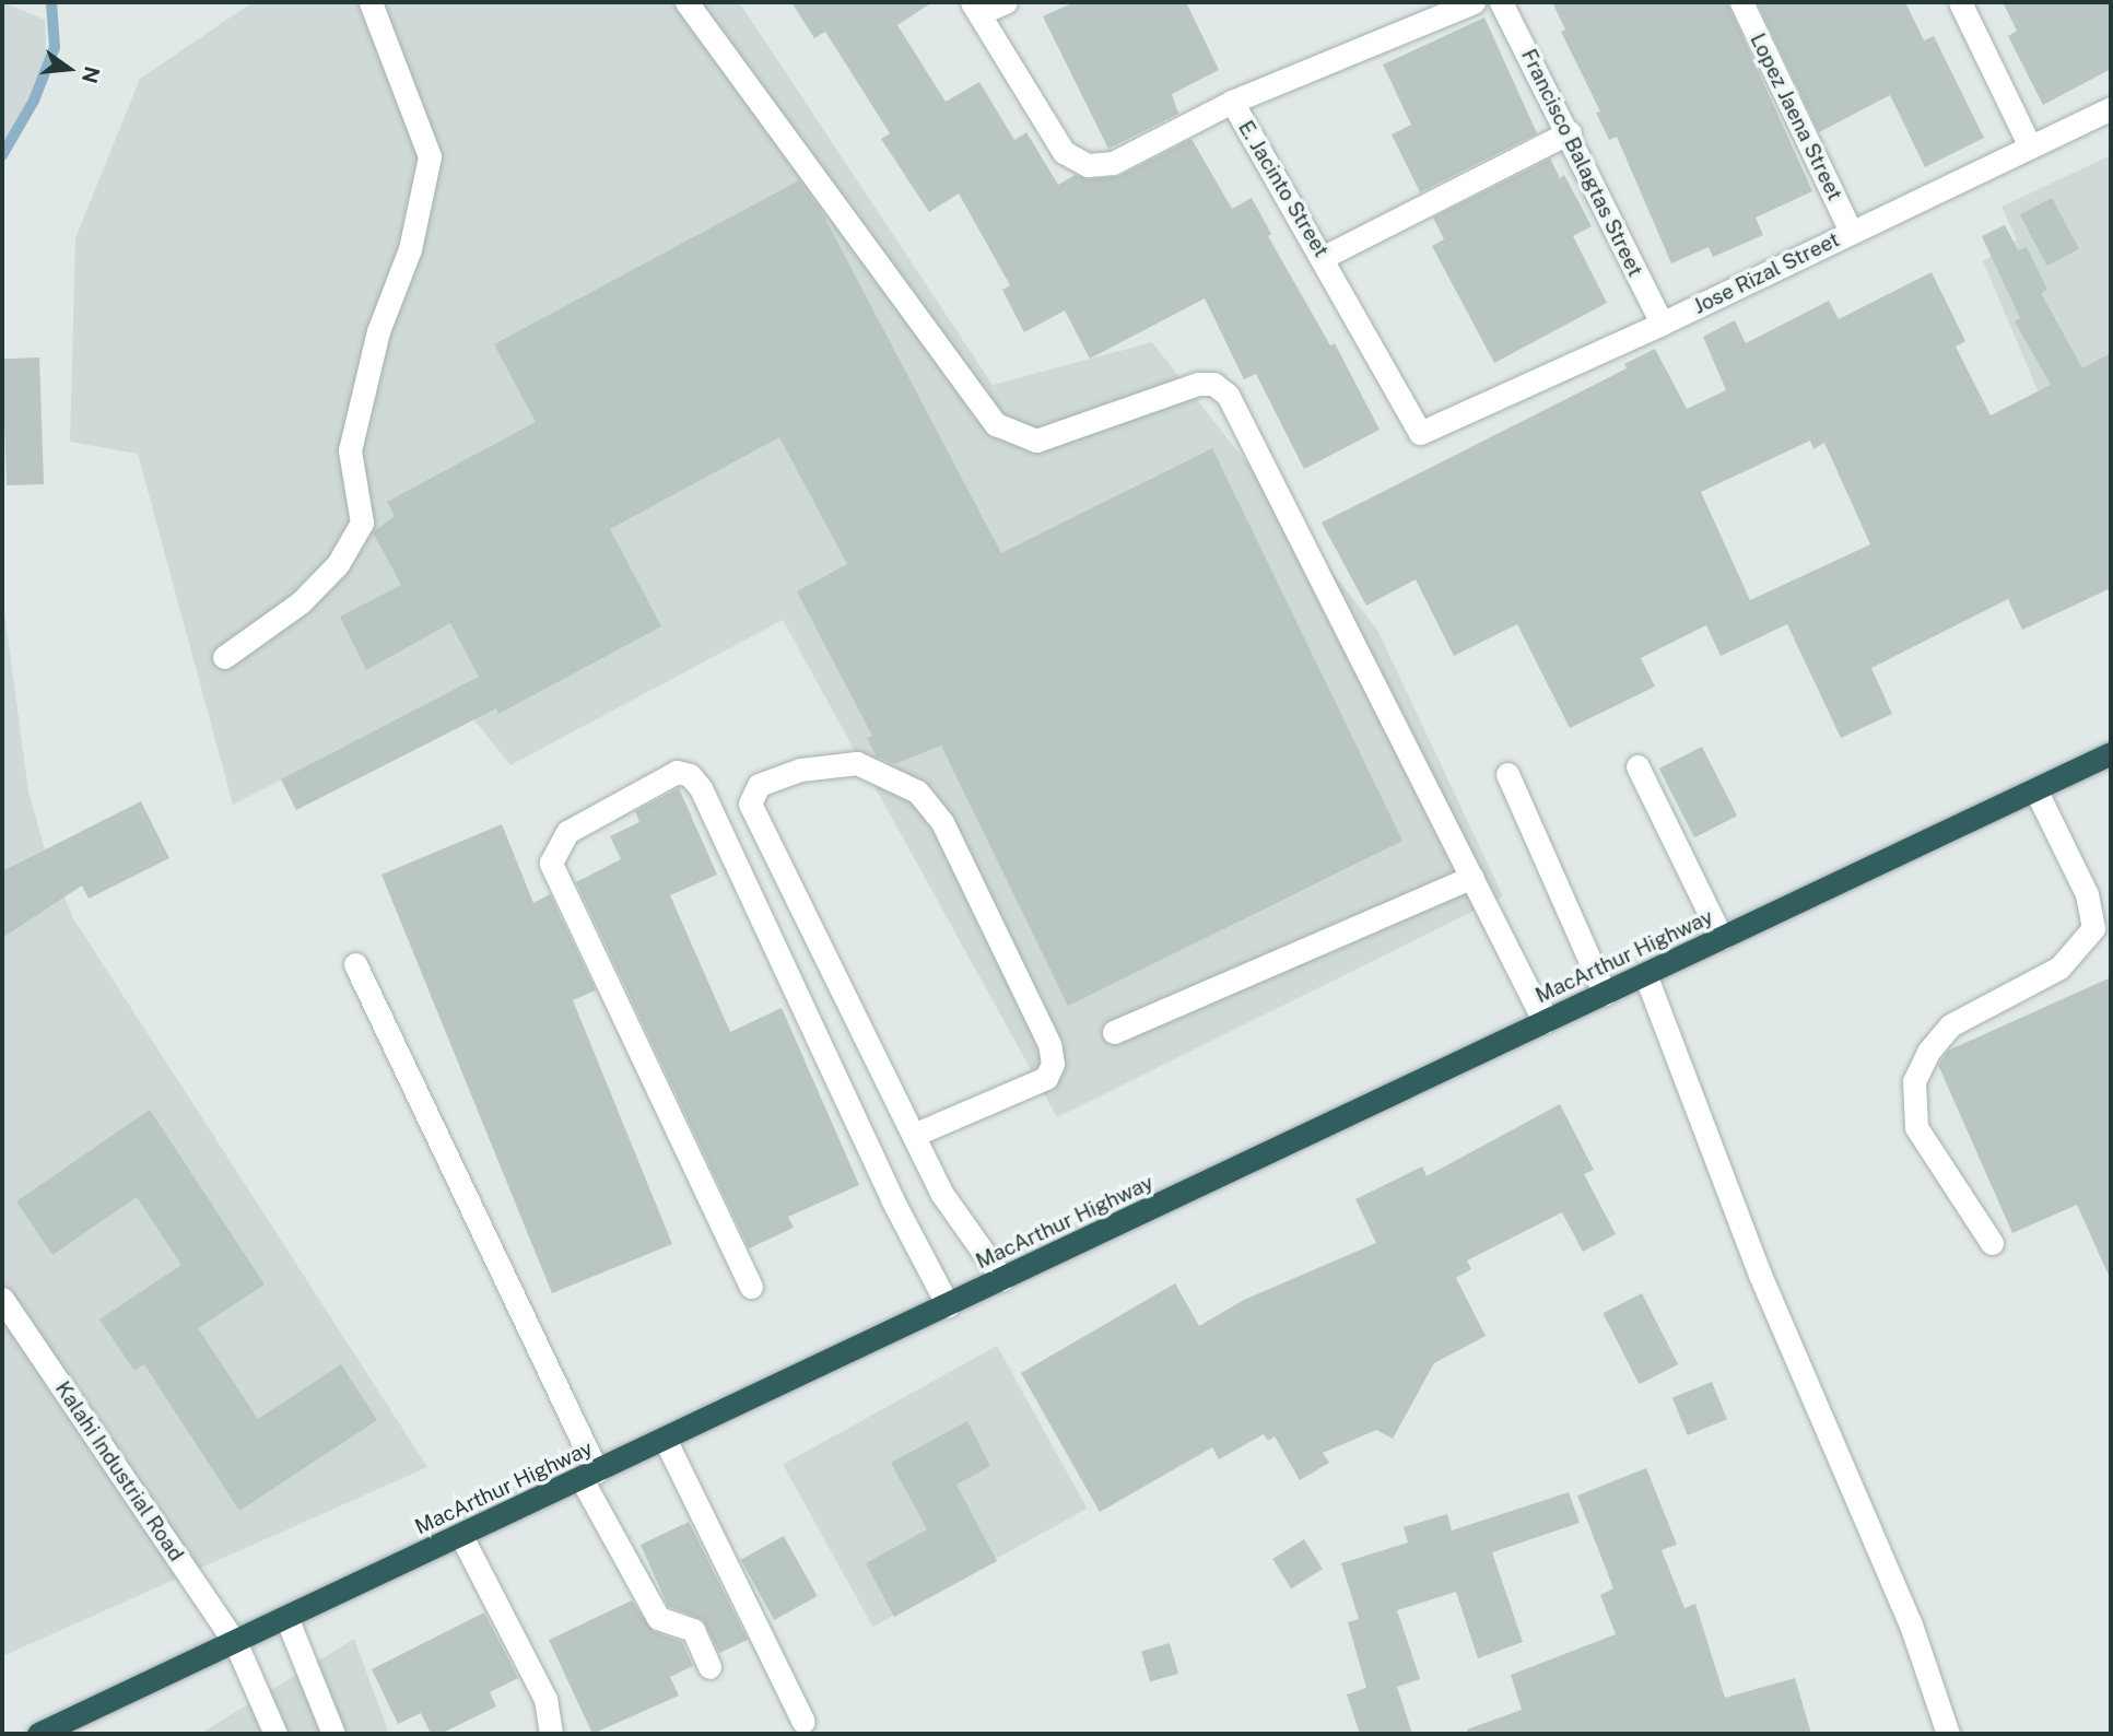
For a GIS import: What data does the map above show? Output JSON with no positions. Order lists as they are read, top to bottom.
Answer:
{
  "streets": {
    "highway": ["MacArthur Highway"],
    "street": [
      "Lopez Jaena Street",
      "Francisco Balagtas Street",
      "E. Jacinto Street",
      "Jose Rizal Street",
      "Kalahi Industrial Road"
    ]
  },
  "crossings": [
    ["Lopez Jaena Street", "Jose Rizal Street"],
    ["Francisco Balagtas Street", "Jose Rizal Street"],
    ["E. Jacinto Street", "Jose Rizal Street"],
    ["MacArthur Highway", "Kalahi Industrial Road"]
  ],
  "north": "right"
}
